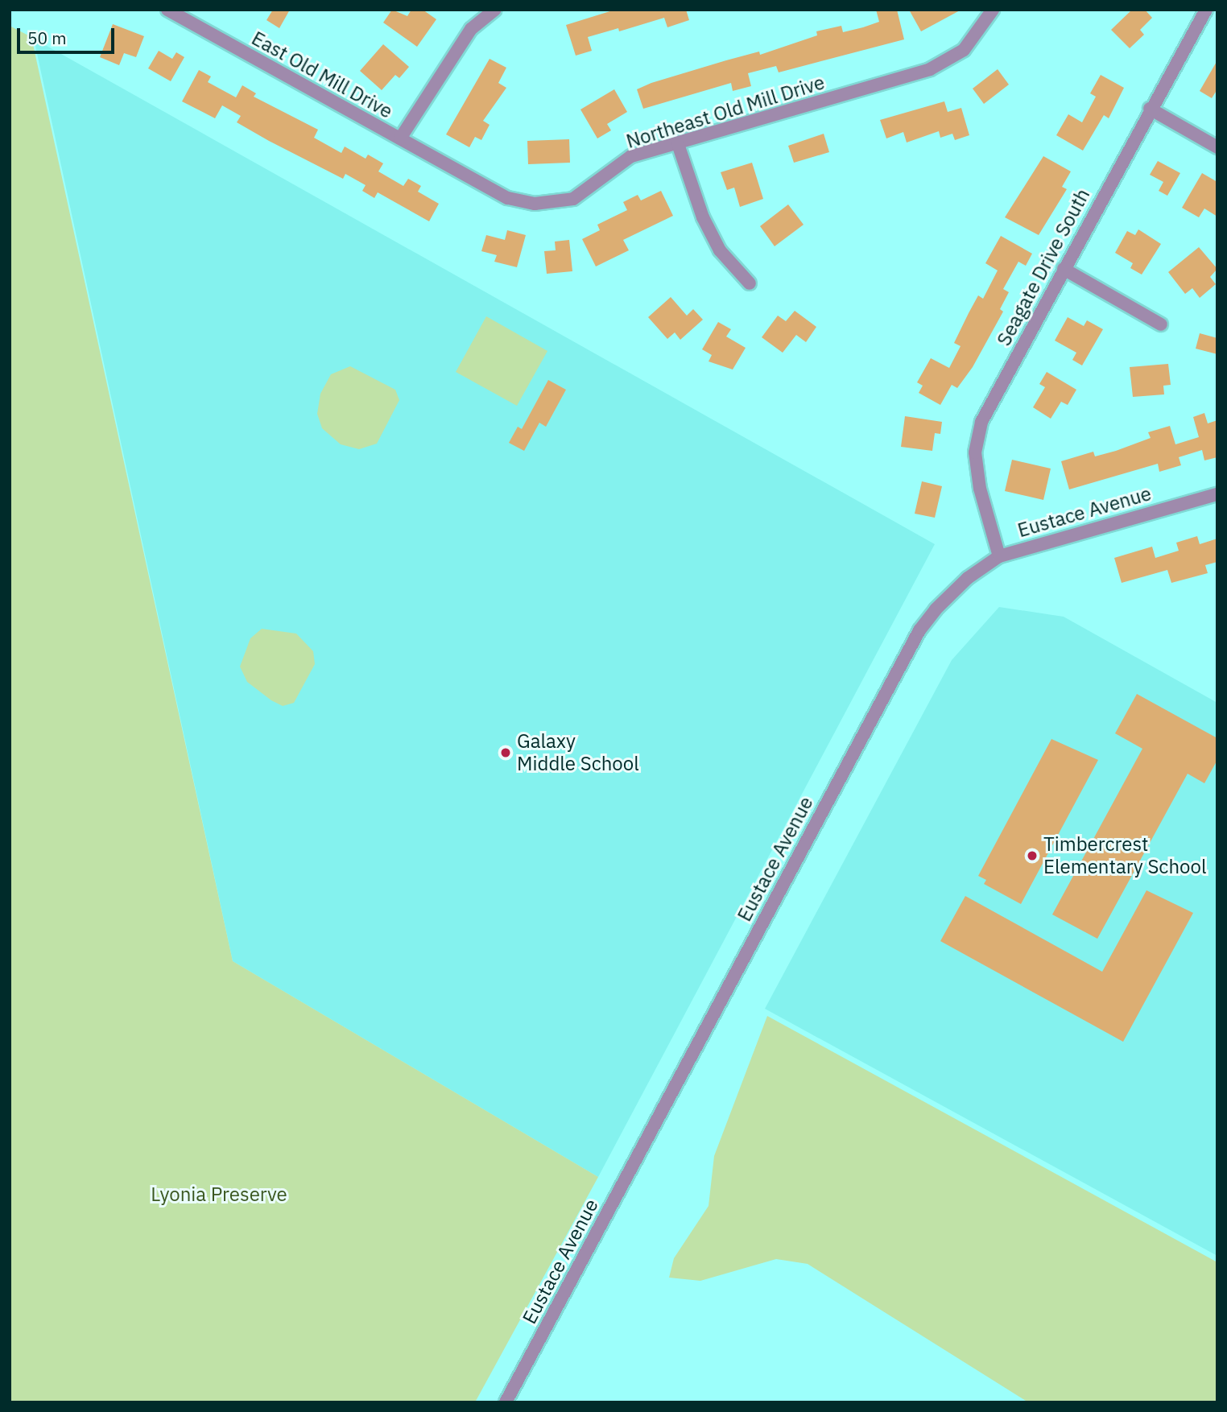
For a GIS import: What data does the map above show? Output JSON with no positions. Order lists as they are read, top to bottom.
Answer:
{
  "streets": {
    "street": [
      "East Old Mill Drive",
      "Northeast Old Mill Drive",
      "Seagate Drive South",
      "Eustace Avenue"
    ]
  },
  "crossings": [
    ["East Old Mill Drive", "Northeast Old Mill Drive"],
    ["Seagate Drive South", "Eustace Avenue"]
  ],
  "parks": ["Lyonia Preserve"],
  "places": ["Galaxy Middle School", "Timbercrest Elementary School"],
  "scale_bar": "50 m"
}
